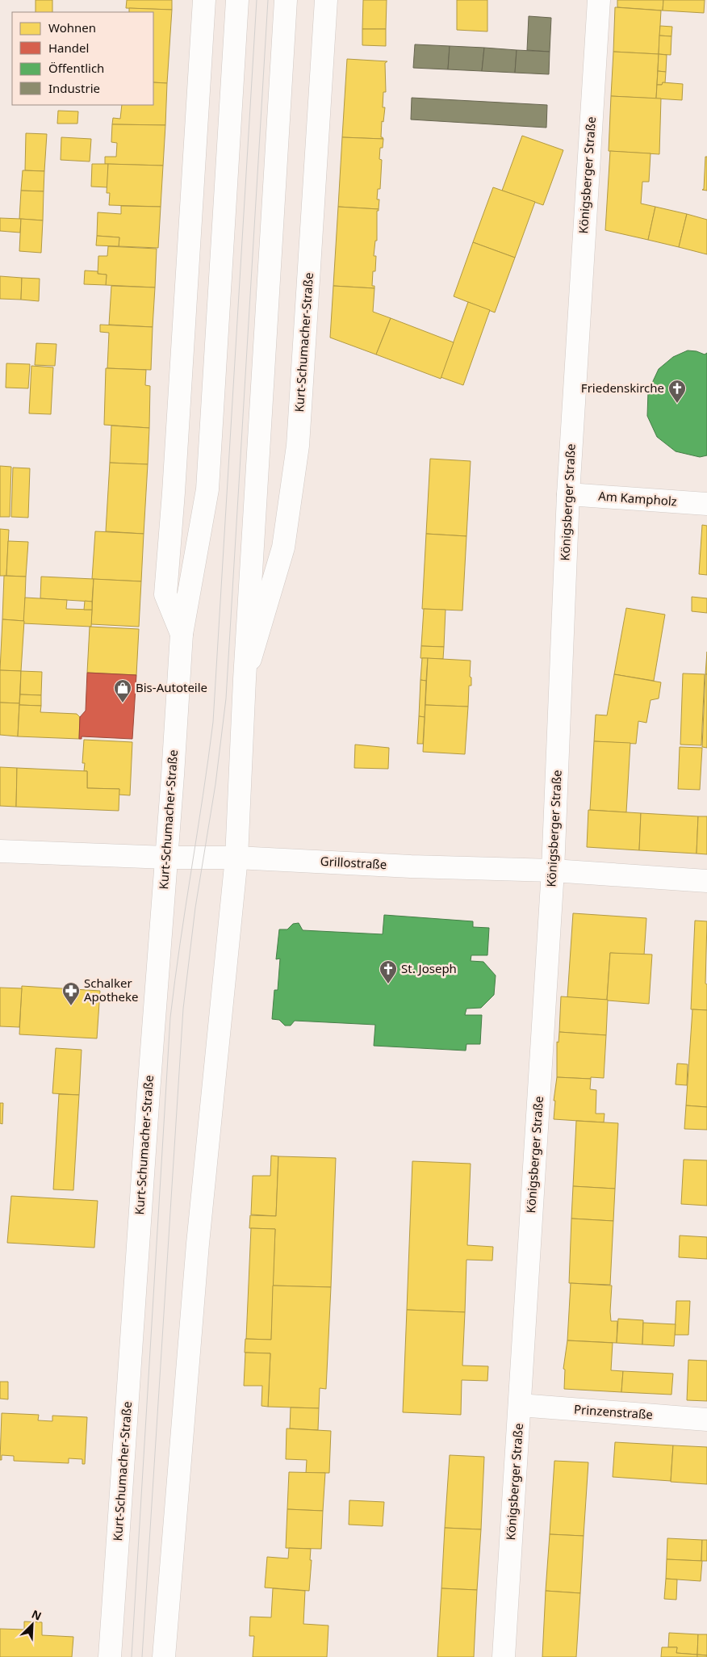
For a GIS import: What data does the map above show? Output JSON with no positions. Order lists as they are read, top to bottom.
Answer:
{
  "streets": {
    "street": [
      "Königsberger Straße",
      "Kurt-Schumacher-Straße",
      "Am Kampholz",
      "Grillostraße",
      "Prinzenstraße"
    ]
  },
  "crossings": [
    ["Königsberger Straße", "Am Kampholz"],
    ["Königsberger Straße", "Grillostraße"],
    ["Königsberger Straße", "Prinzenstraße"],
    ["Kurt-Schumacher-Straße", "Grillostraße"]
  ],
  "places": {
    "church": ["Friedenskirche", "St. Joseph"],
    "shop": ["Bis-Autoteile"],
    "pharmacy": ["Schalker Apotheke"]
  },
  "legend": [
    "Wohnen",
    "Handel",
    "Öffentlich",
    "Industrie"
  ],
  "north": "top right"
}
